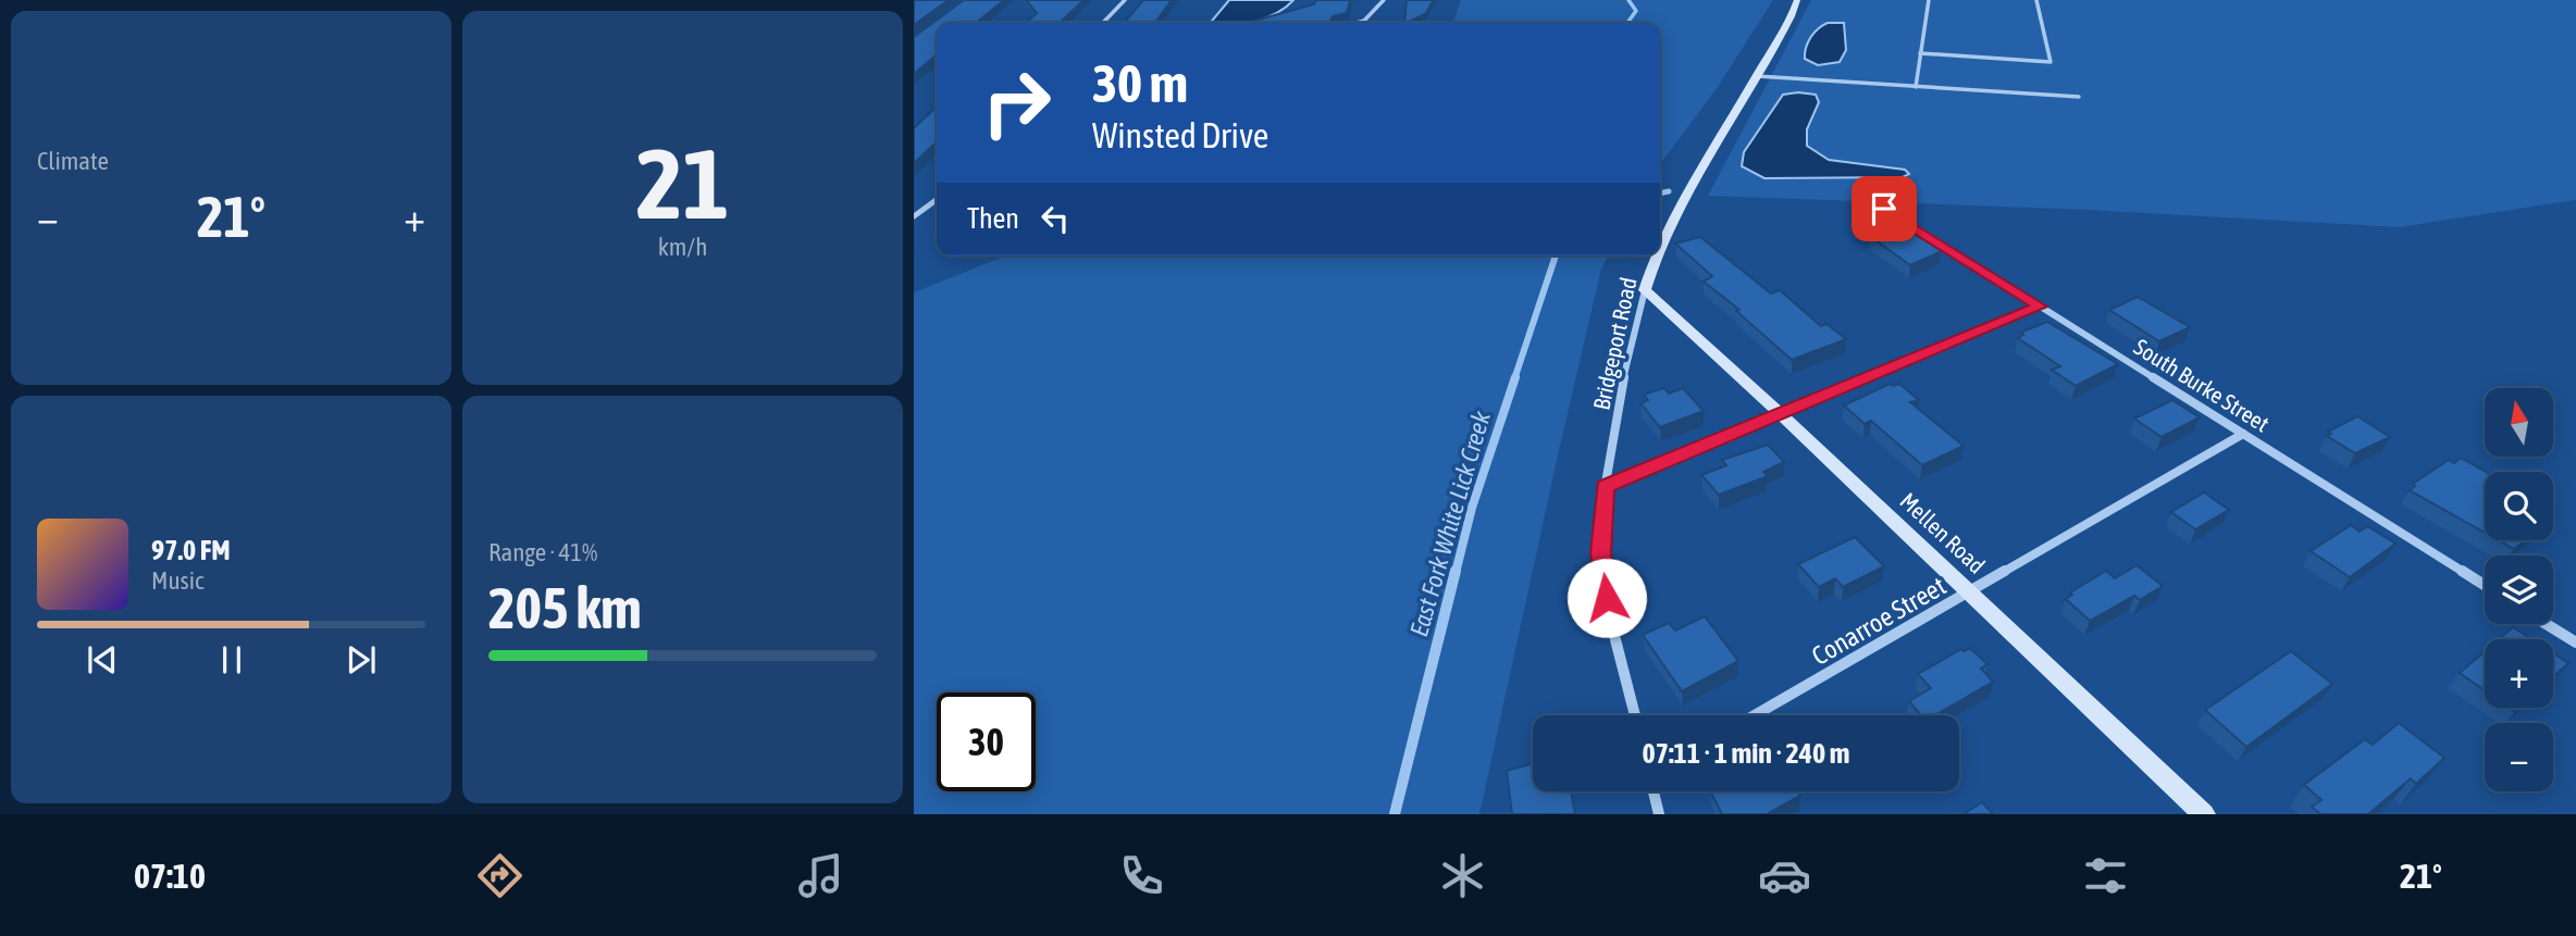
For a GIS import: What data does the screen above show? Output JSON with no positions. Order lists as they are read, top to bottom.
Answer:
{
  "streets": {
    "street": [
      "Bridgeport Road",
      "South Burke Street",
      "Mellen Road",
      "Conarroe Street"
    ]
  },
  "crossings": [
    ["Bridgeport Road", "Mellen Road"],
    ["South Burke Street", "Conarroe Street"],
    ["Mellen Road", "Conarroe Street"]
  ],
  "water": ["East Fork White Lick Creek"],
  "north": "top",
  "page": {
    "tile": [
      "Climate",
      ["21", "km/h"],
      ["Range · 41%", "205 km"]
    ],
    "turn": ["30 m", "Winsted Drive"],
    "then": "Then",
    "heat": ["−", "21°", "+"],
    "map_buttons": ["+", "−"],
    "song": ["97.0 FM", "Music"],
    "limit": "30",
    "trip": "07:11 · 1 min · 240 m",
    "tabs": ["07:10", "21°"]
  }
}
